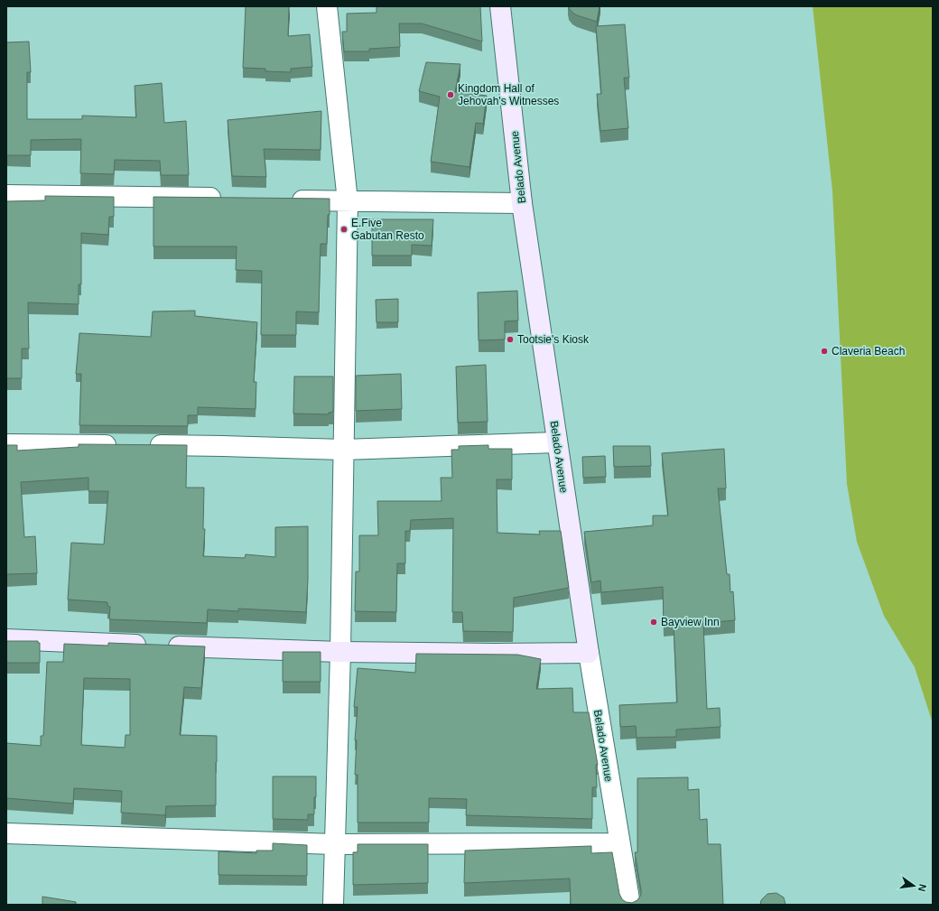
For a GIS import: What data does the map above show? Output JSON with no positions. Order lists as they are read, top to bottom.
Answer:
{
  "streets": {
    "street": ["Belado Avenue"]
  },
  "places": [
    "Kingdom Hall of Jehovah's Witnesses",
    "E.Five Gabutan Resto",
    "Tootsie's Kiosk",
    "Claveria Beach",
    "Bayview Inn"
  ],
  "north": "right"
}
